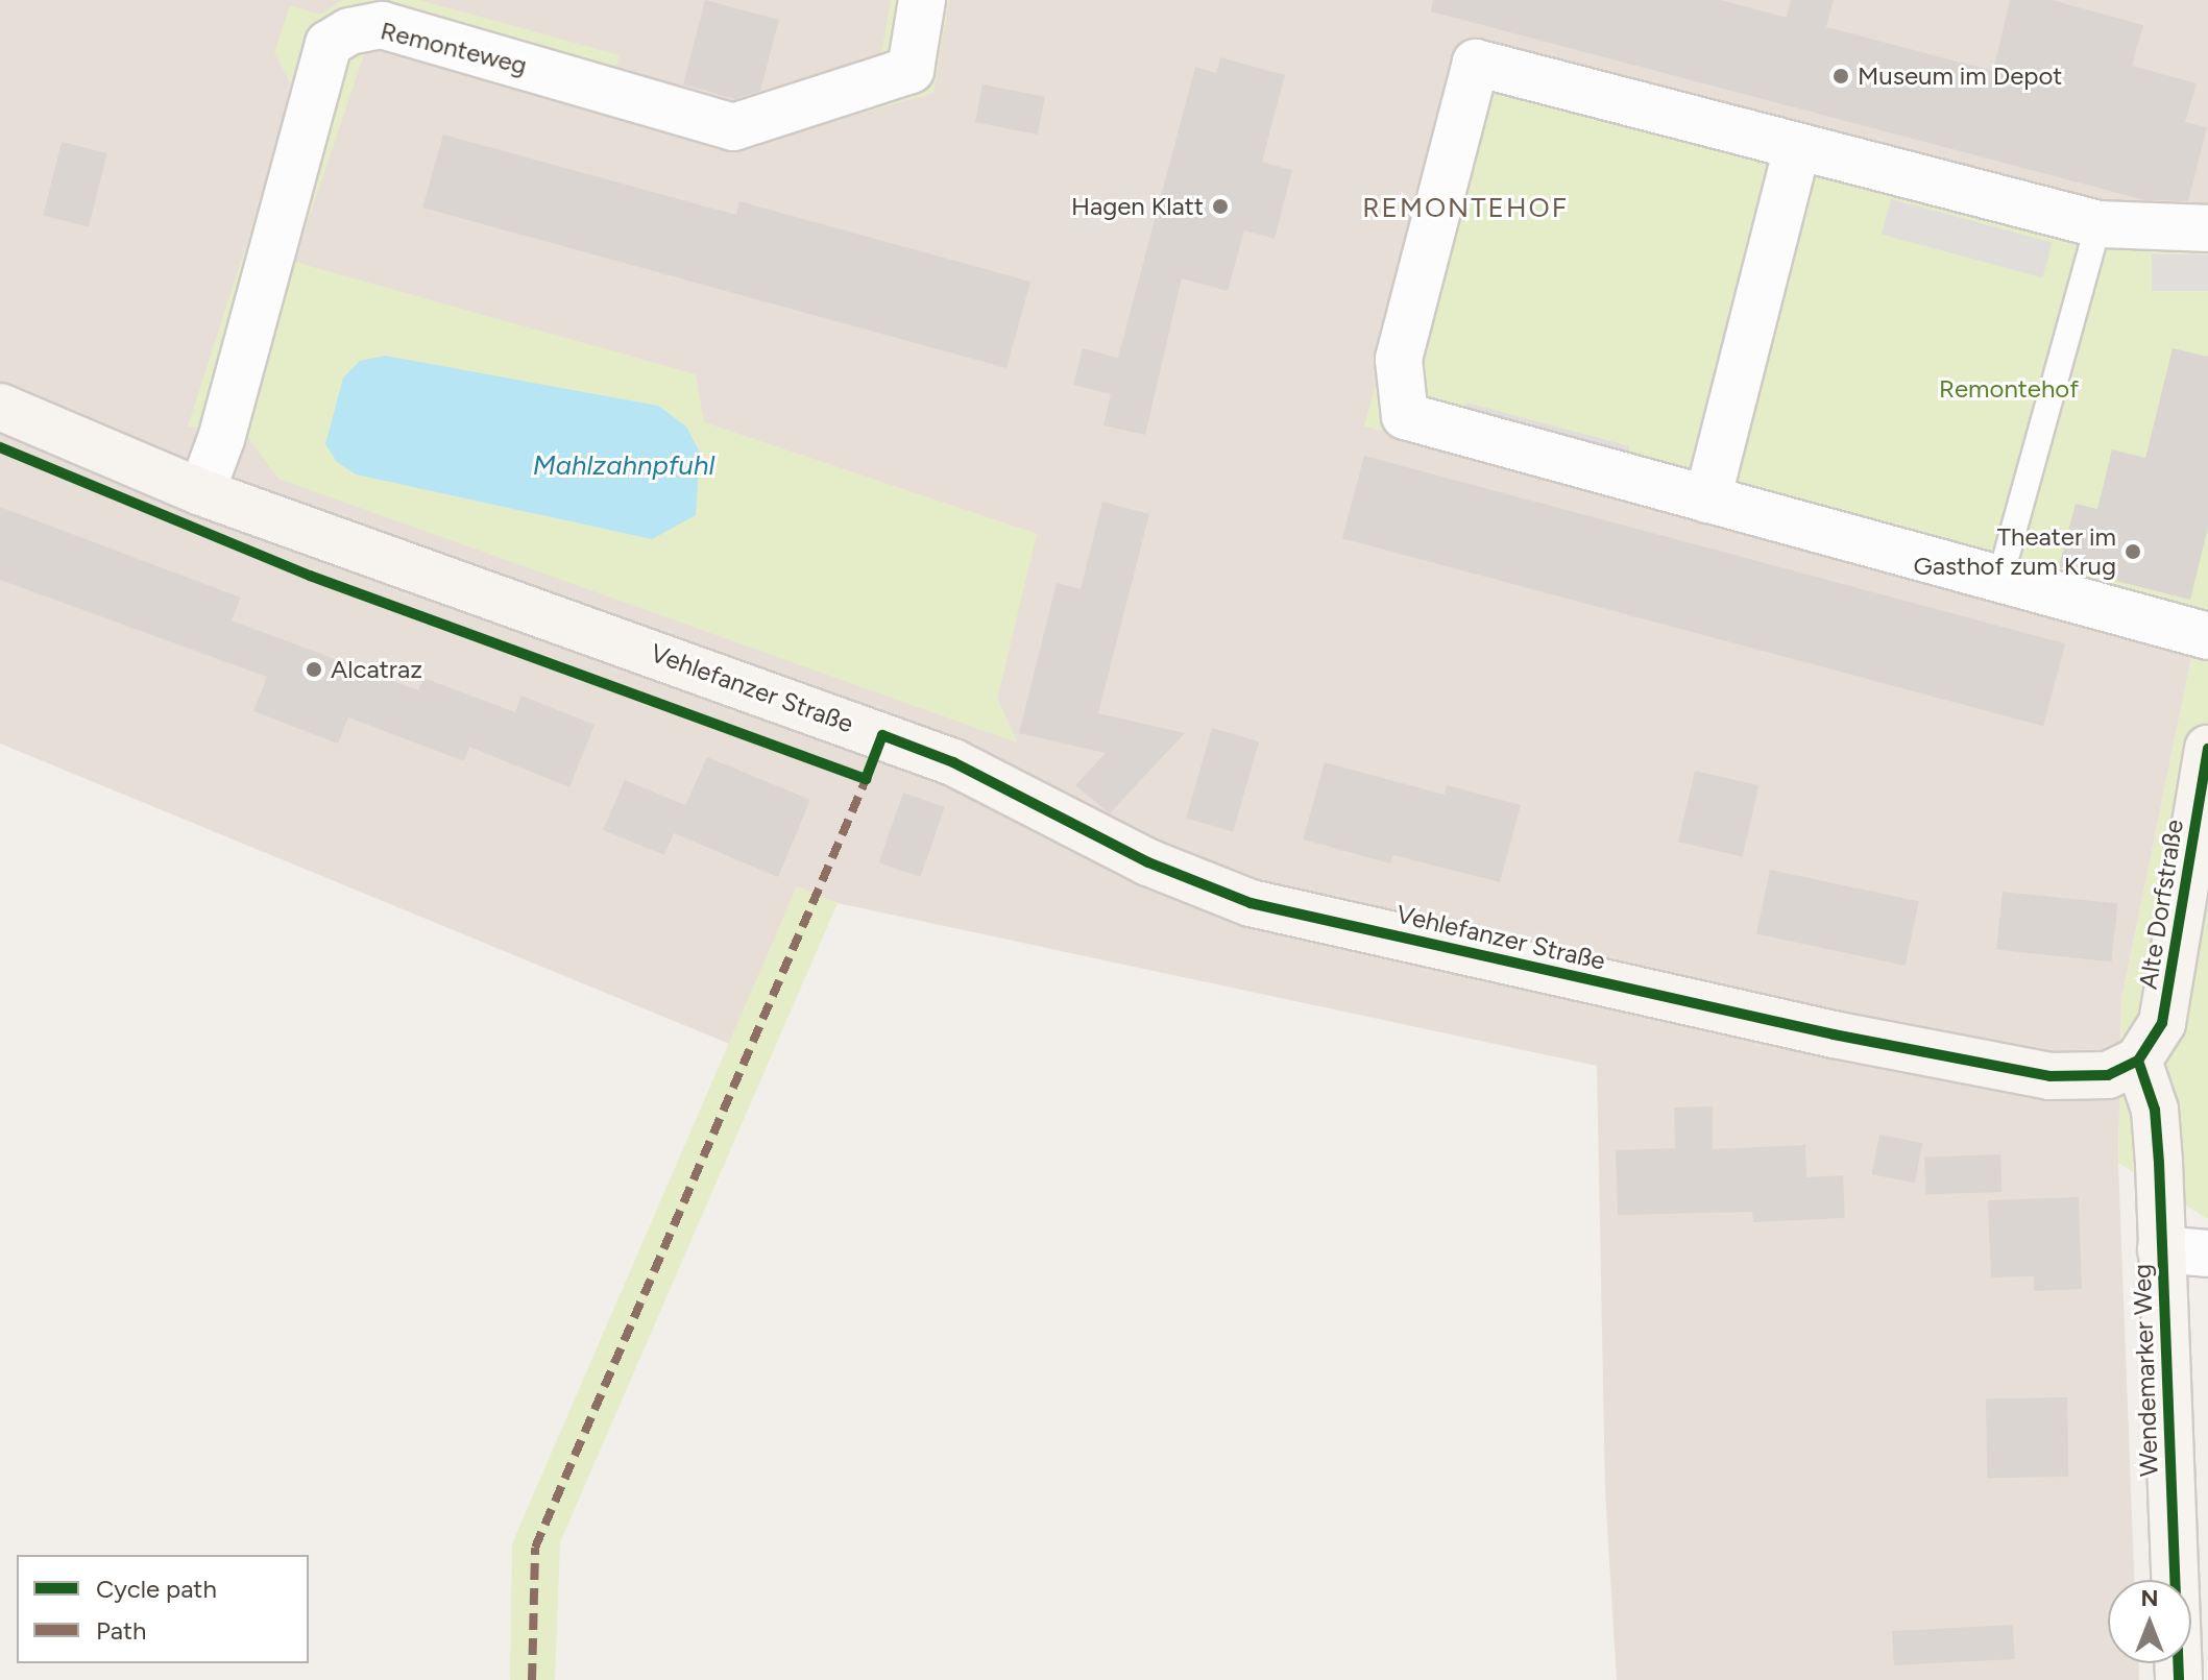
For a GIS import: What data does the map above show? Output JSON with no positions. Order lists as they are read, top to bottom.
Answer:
{
  "streets": {
    "street": [
      "Remonteweg",
      "Vehlefanzer Straße",
      "Alte Dorfstraße",
      "Wendemarker Weg"
    ]
  },
  "crossings": [
    ["Remonteweg", "Vehlefanzer Straße"],
    ["Vehlefanzer Straße", "Alte Dorfstraße"],
    ["Vehlefanzer Straße", "Wendemarker Weg"],
    ["Alte Dorfstraße", "Wendemarker Weg"]
  ],
  "districts": ["REMONTEHOF"],
  "water": ["Mahlzahnpfuhl"],
  "parks": ["Remontehof"],
  "places": [
    "Museum im Depot",
    "Hagen Klatt",
    "Theater im Gasthof zum Krug",
    "Alcatraz"
  ],
  "legend": ["Cycle path", "Path"],
  "north": "top"
}
